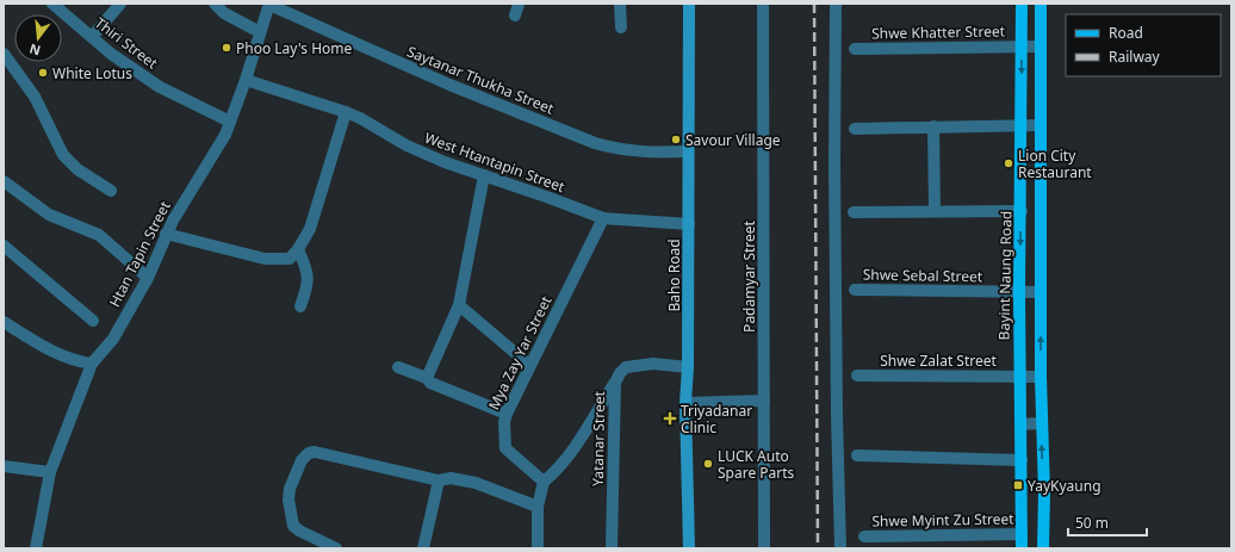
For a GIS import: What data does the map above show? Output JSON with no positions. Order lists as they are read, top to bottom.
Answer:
{
  "streets": {
    "main road": ["Baho Road", "Bayint Naung Road"],
    "street": [
      "Shwe Khatter Street",
      "Thiri Street",
      "Saytanar Thukha Street",
      "West Htantapin Street",
      "Htan Tapin Street",
      "Shwe Sebal Street",
      "Padamyar Street",
      "Mya Zay Yar Street",
      "Shwe Zalat Street",
      "Yatanar Street",
      "Shwe Myint Zu Street"
    ]
  },
  "crossings": [
    ["Shwe Khatter Street", "Bayint Naung Road"],
    ["Thiri Street", "Htan Tapin Street"],
    ["Saytanar Thukha Street", "Htan Tapin Street"],
    ["Saytanar Thukha Street", "Baho Road"],
    ["West Htantapin Street", "Htan Tapin Street"],
    ["West Htantapin Street", "Baho Road"],
    ["West Htantapin Street", "Mya Zay Yar Street"],
    ["Baho Road", "Yatanar Street"],
    ["Shwe Sebal Street", "Bayint Naung Road"],
    ["Bayint Naung Road", "Shwe Zalat Street"],
    ["Bayint Naung Road", "Shwe Myint Zu Street"]
  ],
  "places": {
    "other": [
      "Phoo Lay's Home",
      "White Lotus",
      "Savour Village",
      "Lion City Restaurant",
      "LUCK Auto Spare Parts"
    ],
    "health": ["Triyadanar Clinic"],
    "transit": ["YayKyaung"]
  },
  "legend": ["Road", "Railway"],
  "scale_bar": "50 m",
  "north": "bottom"
}
